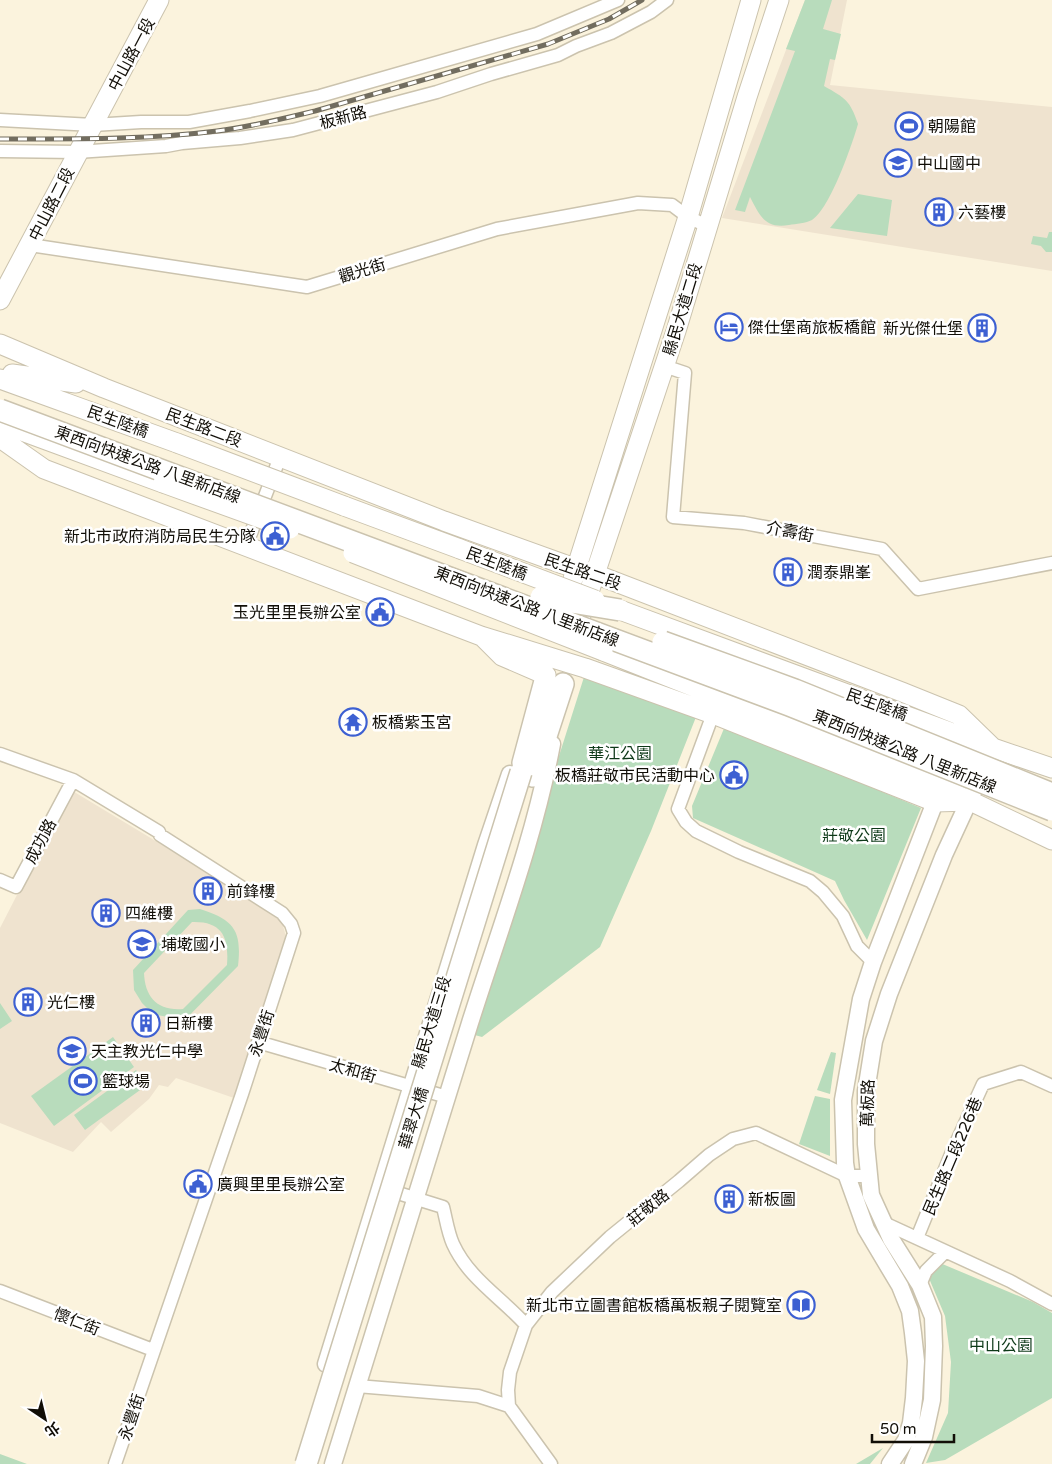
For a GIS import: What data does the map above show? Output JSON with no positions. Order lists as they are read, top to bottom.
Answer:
{
  "streets": {
    "highway": ["東西向快速公路 八里新店線", "華翠大橋"],
    "main road": [
      "中山路一段",
      "中山路二段",
      "縣民大道二段",
      "民生陸橋",
      "民生路二段",
      "縣民大道三段"
    ],
    "street": [
      "板新路",
      "觀光街",
      "介壽街",
      "成功路",
      "永豐街",
      "太和街",
      "萬板路",
      "民生路二段226巷",
      "莊敬路",
      "懷仁街"
    ]
  },
  "crossings": [
    ["中山路一段", "中山路二段"],
    ["板新路", "中山路二段"],
    ["中山路二段", "觀光街"],
    ["觀光街", "縣民大道二段"],
    ["縣民大道二段", "民生路二段"],
    ["縣民大道二段", "介壽街"],
    ["縣民大道二段", "縣民大道三段"],
    ["民生陸橋", "民生路二段"],
    ["民生陸橋", "萬板路"],
    ["民生路二段", "萬板路"],
    ["成功路", "永豐街"],
    ["縣民大道三段", "太和街"],
    ["永豐街", "太和街"],
    ["永豐街", "懷仁街"],
    ["萬板路", "莊敬路"]
  ],
  "parks": ["華江公園", "莊敬公園", "中山公園"],
  "places": {
    "sports": ["朝陽館", "籃球場"],
    "school or university": ["中山國中", "埔墘國小", "天主教光仁中學"],
    "building": [
      "六藝樓",
      "新光傑仕堡",
      "潤泰鼎峯",
      "前鋒樓",
      "四維樓",
      "光仁樓",
      "日新樓",
      "新板圖"
    ],
    "hotel": ["傑仕堡商旅板橋館"],
    "public building": [
      "新北市政府消防局民生分隊",
      "玉光里里長辦公室",
      "板橋莊敬市民活動中心",
      "廣興里里長辦公室"
    ],
    "temple": ["板橋紫玉宮"],
    "library": ["新北市立圖書館板橋萬板親子閱覽室"]
  },
  "scale_bar": "50 m",
  "north": "bottom right"
}
